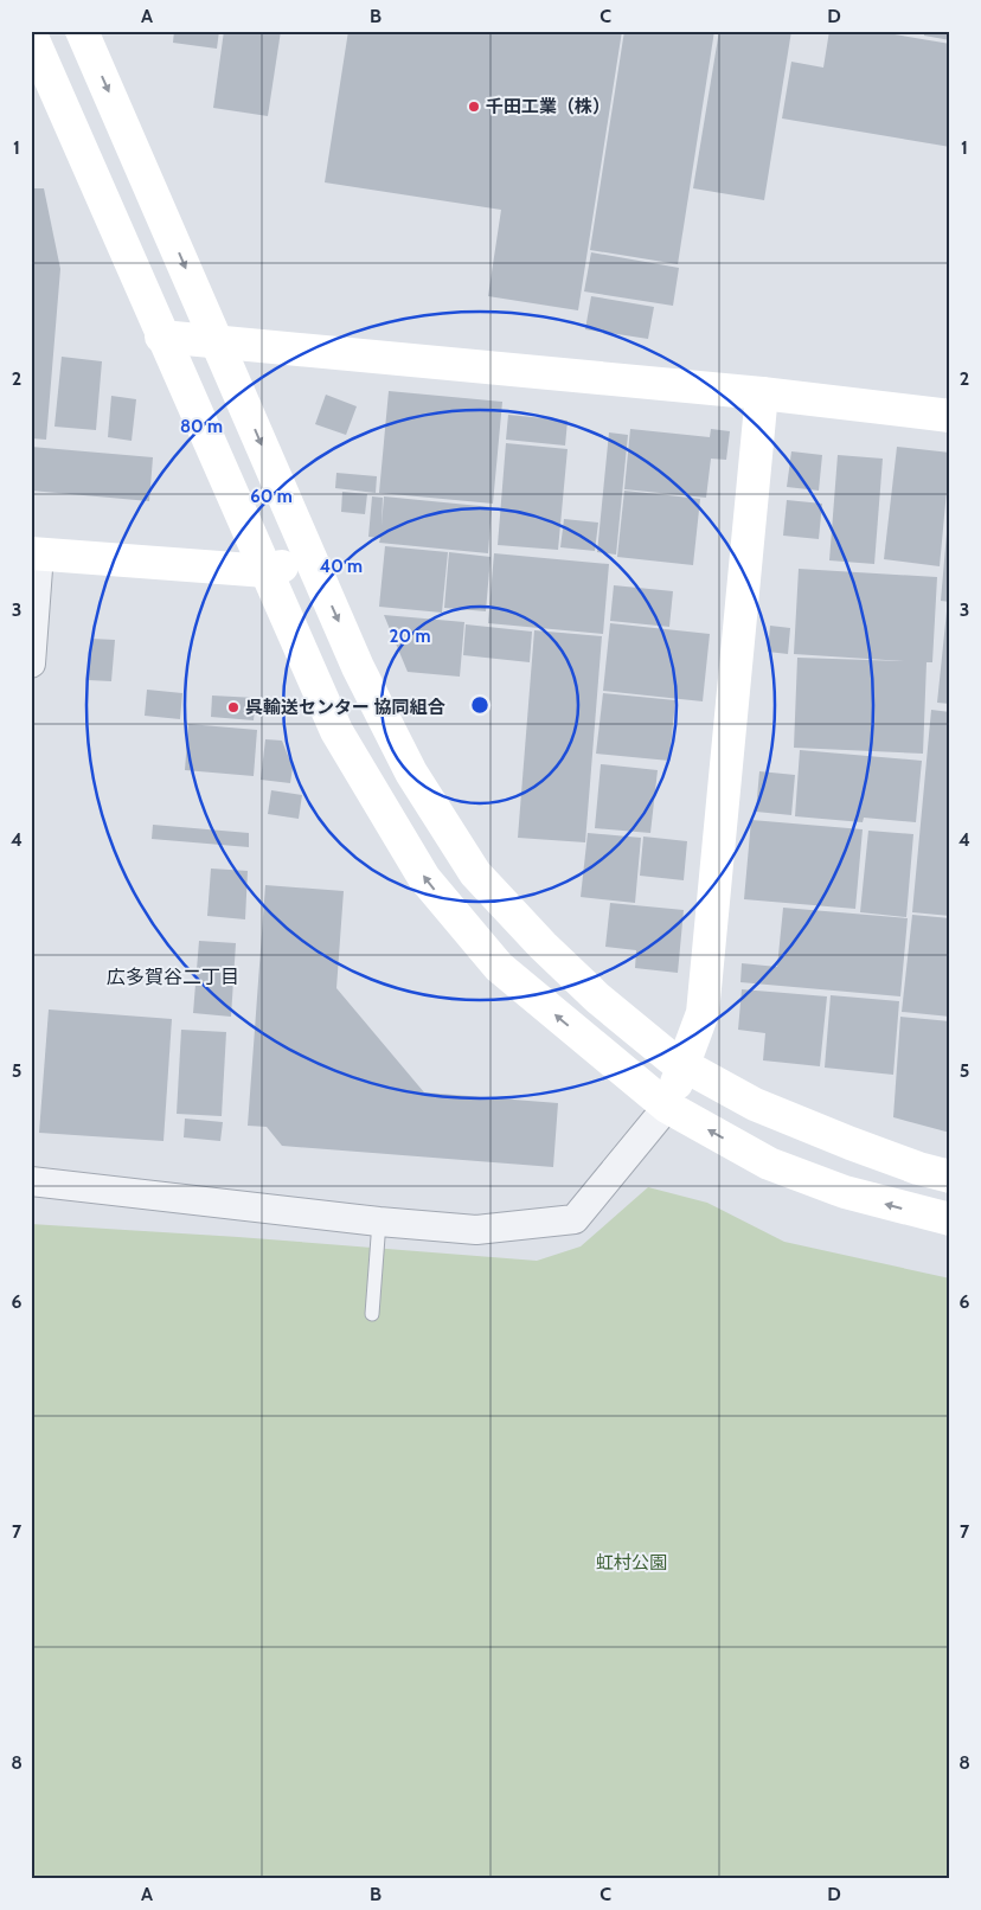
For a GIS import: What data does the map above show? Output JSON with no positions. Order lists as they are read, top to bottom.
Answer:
{
  "districts": ["広多賀谷二丁目"],
  "parks": ["虹村公園"],
  "places": ["千田工業（株）", "呉輸送センター 協同組合"],
  "grid": {
    "columns": [
      "A",
      "B",
      "C",
      "D"
    ],
    "rows": [
      "1",
      "2",
      "3",
      "4",
      "5",
      "6",
      "7",
      "8"
    ]
  },
  "rings": [
    "80 m",
    "60 m",
    "40 m",
    "20 m"
  ]
}
